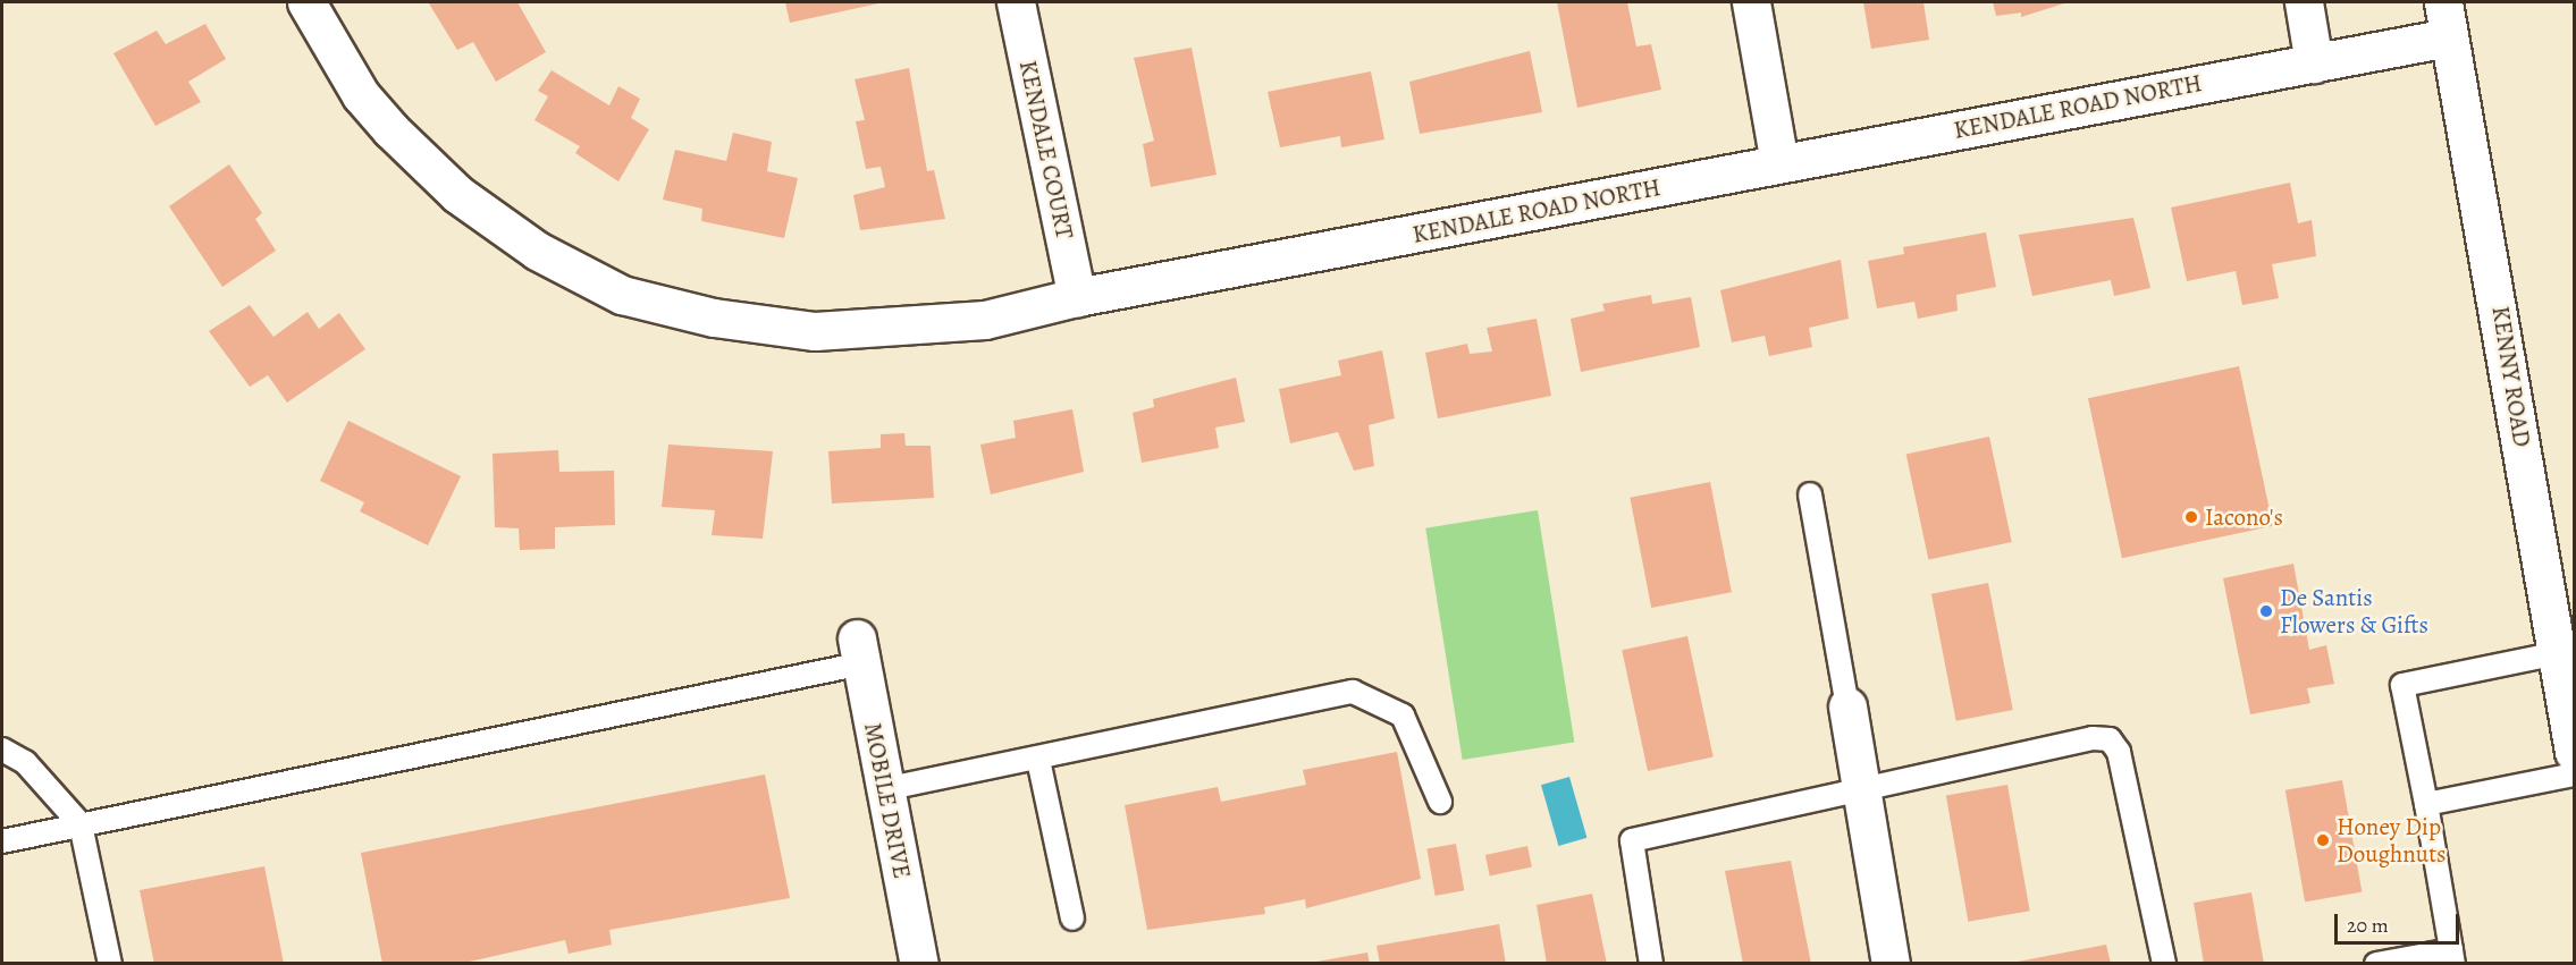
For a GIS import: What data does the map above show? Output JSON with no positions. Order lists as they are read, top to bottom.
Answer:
{
  "streets": {
    "street": [
      "KENDALE ROAD NORTH",
      "KENDALE COURT",
      "KENNY ROAD",
      "MOBILE DRIVE"
    ]
  },
  "crossings": [
    ["KENDALE ROAD NORTH", "KENDALE COURT"],
    ["KENDALE ROAD NORTH", "KENNY ROAD"]
  ],
  "places": ["Iacono's", "De Santis Flowers & Gifts", "Honey Dip Doughnuts"],
  "scale_bar": "20 m"
}
